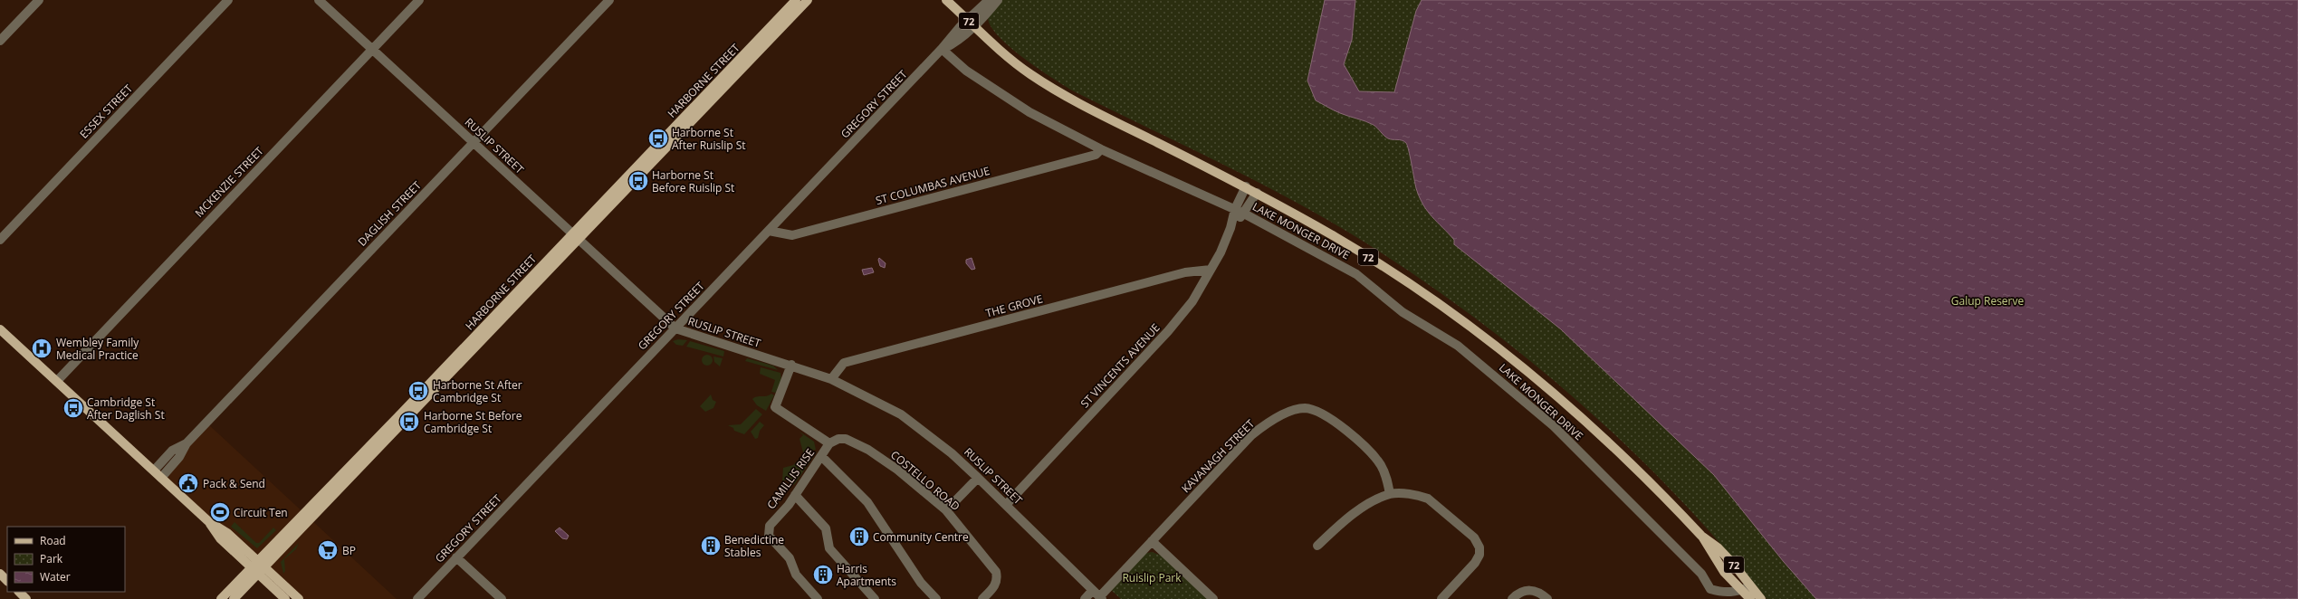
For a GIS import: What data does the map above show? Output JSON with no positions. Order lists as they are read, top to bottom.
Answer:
{
  "streets": {
    "main road": ["72", "HARBORNE STREET", "LAKE MONGER DRIVE"],
    "street": [
      "GREGORY STREET",
      "ESSEX STREET",
      "RUSLIP STREET",
      "MCKENZIE STREET",
      "ST COLUMBAS AVENUE",
      "DAGLISH STREET",
      "THE GROVE",
      "ST VINCENTS AVENUE",
      "KAVANAGH STREET",
      "CAMILLIS RISE",
      "COSTELLO ROAD"
    ]
  },
  "crossings": [
    ["72", "GREGORY STREET"],
    ["72", "LAKE MONGER DRIVE"],
    ["HARBORNE STREET", "RUSLIP STREET"],
    ["GREGORY STREET", "RUSLIP STREET"],
    ["GREGORY STREET", "ST COLUMBAS AVENUE"],
    ["GREGORY STREET", "LAKE MONGER DRIVE"],
    ["RUSLIP STREET", "MCKENZIE STREET"],
    ["RUSLIP STREET", "DAGLISH STREET"],
    ["RUSLIP STREET", "THE GROVE"],
    ["RUSLIP STREET", "ST VINCENTS AVENUE"],
    ["RUSLIP STREET", "KAVANAGH STREET"],
    ["ST COLUMBAS AVENUE", "LAKE MONGER DRIVE"],
    ["LAKE MONGER DRIVE", "ST VINCENTS AVENUE"],
    ["THE GROVE", "ST VINCENTS AVENUE"],
    ["CAMILLIS RISE", "COSTELLO ROAD"]
  ],
  "parks": ["Galup Reserve", "Ruislip Park"],
  "places": {
    "bus stop": [
      "Harborne St After Ruislip St",
      "Harborne St Before Ruislip St",
      "Harborne St After Cambridge St",
      "Cambridge St After Daglish St",
      "Harborne St Before Cambridge St"
    ],
    "hospital": ["Wembley Family Medical Practice"],
    "public building": ["Pack & Send"],
    "sports": ["Circuit Ten"],
    "building": ["Community Centre", "Benedictine Stables", "Harris Apartments"],
    "supermarket": ["BP"]
  },
  "legend": ["Road", "Park", "Water"]
}
